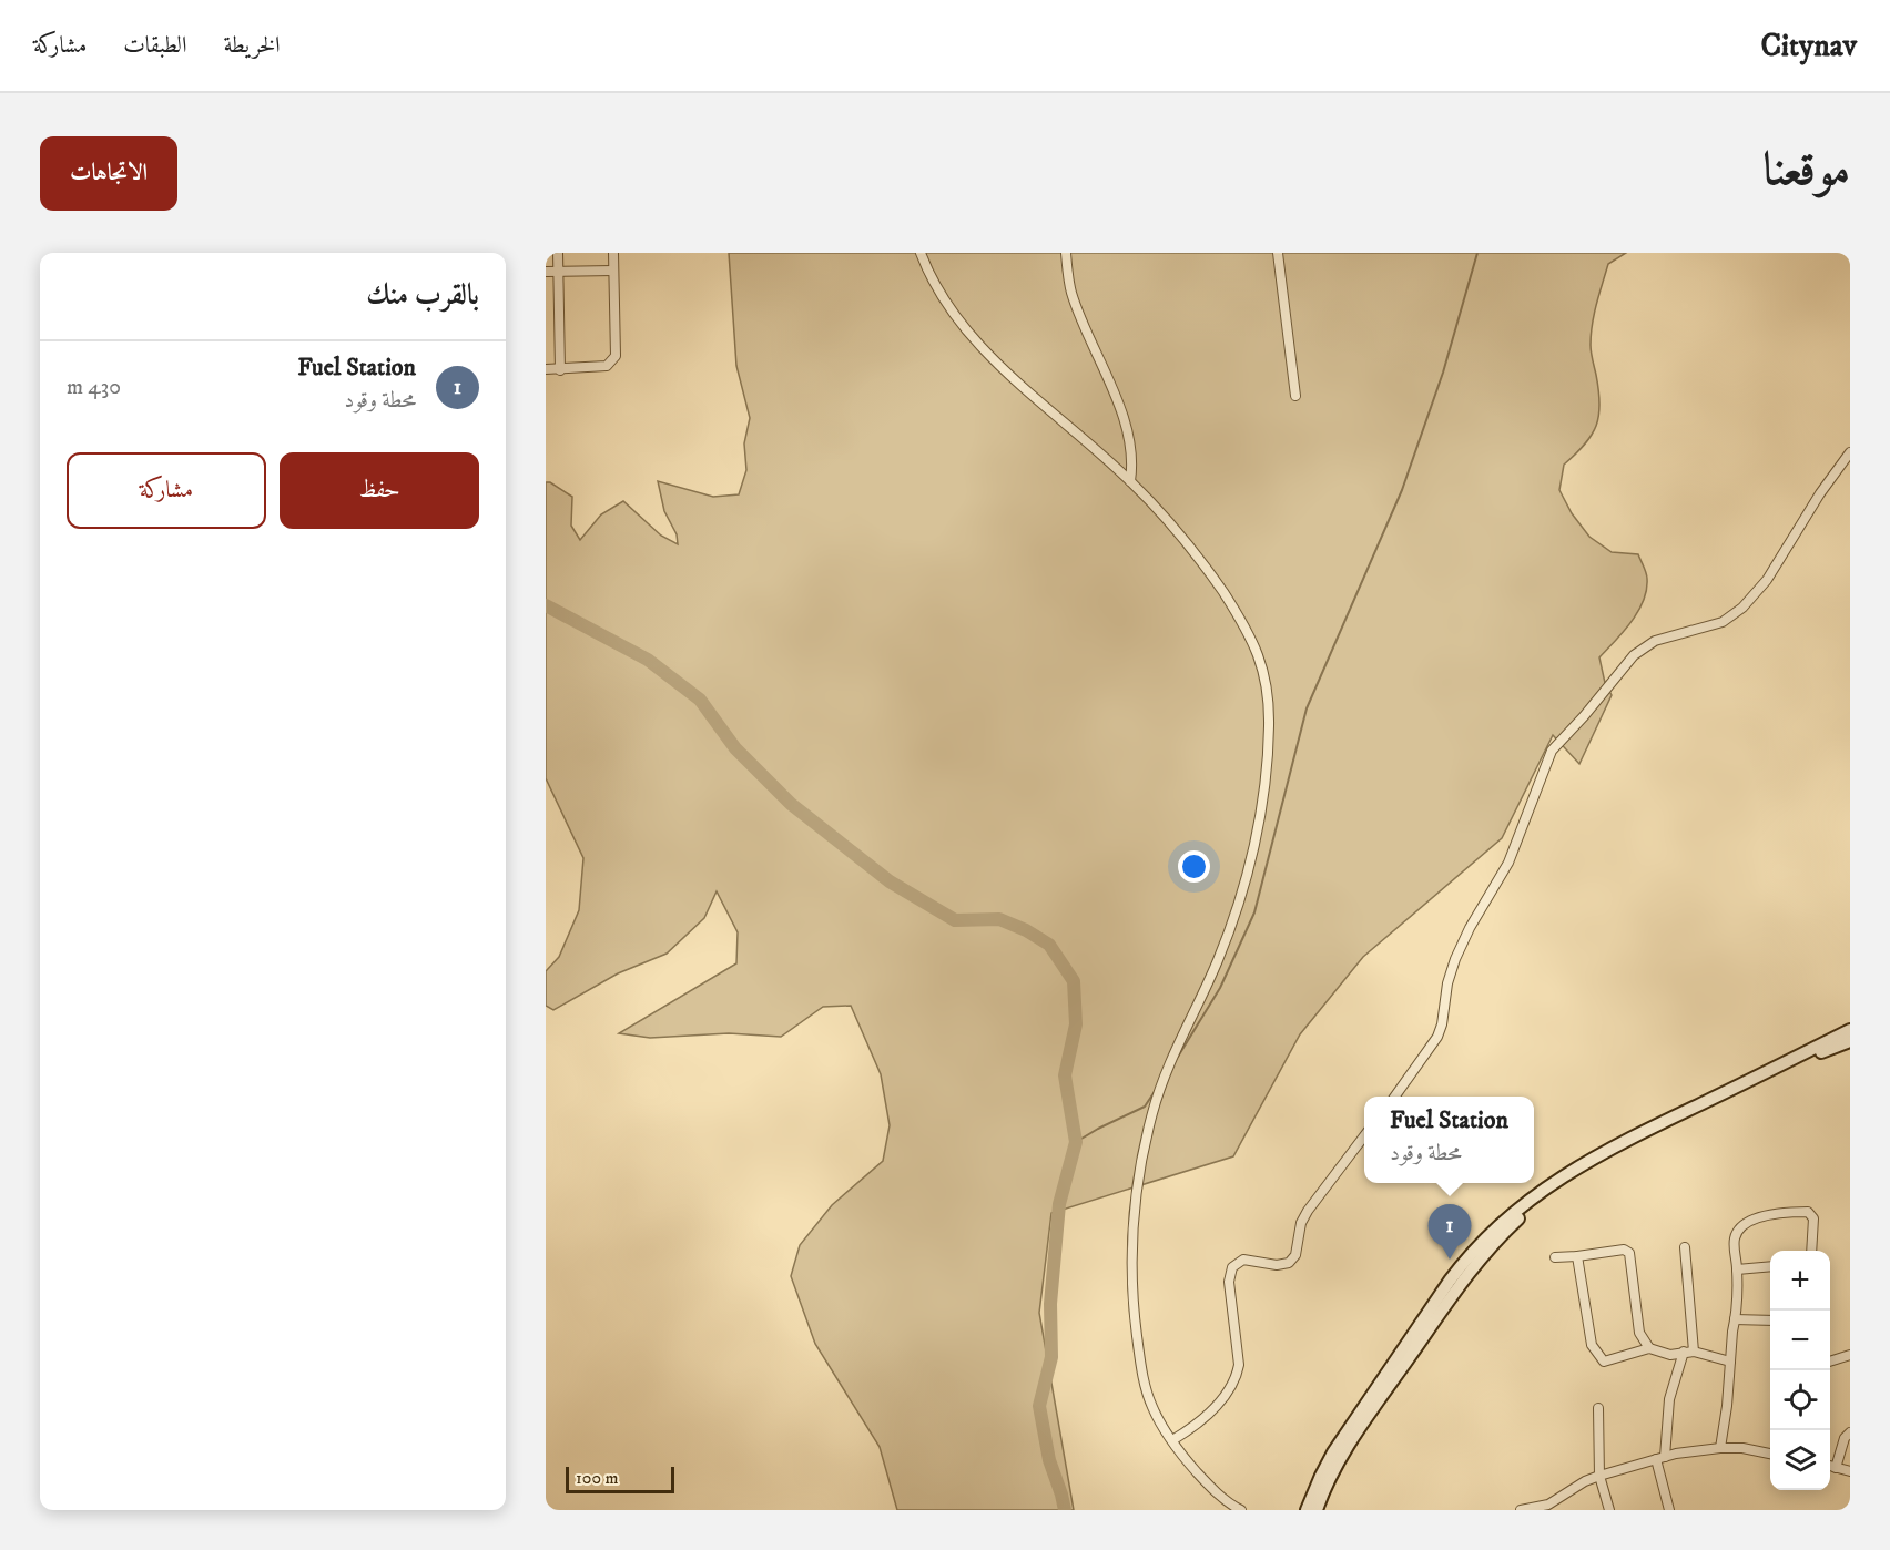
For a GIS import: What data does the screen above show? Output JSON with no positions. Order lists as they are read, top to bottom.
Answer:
{
  "scale_bar": "100 m",
  "page": {
    "header": "Citynav",
    "nav": ["الخريطة", "الطبقات", "مشاركة"],
    "title": "موقعنا",
    "buttons": [
      "الاتجاهات",
      ["حفظ", "مشاركة"]
    ],
    "heading": "بالقرب منك",
    "list": [
      {
        "mark": "1",
        "name": "Fuel Station",
        "note": "محطة وقود",
        "value": "430 m"
      }
    ],
    "popup": ["Fuel Station", "محطة وقود"],
    "pins": "1",
    "map_buttons": ["+", "−"],
    "scale": "100 m"
  }
}
